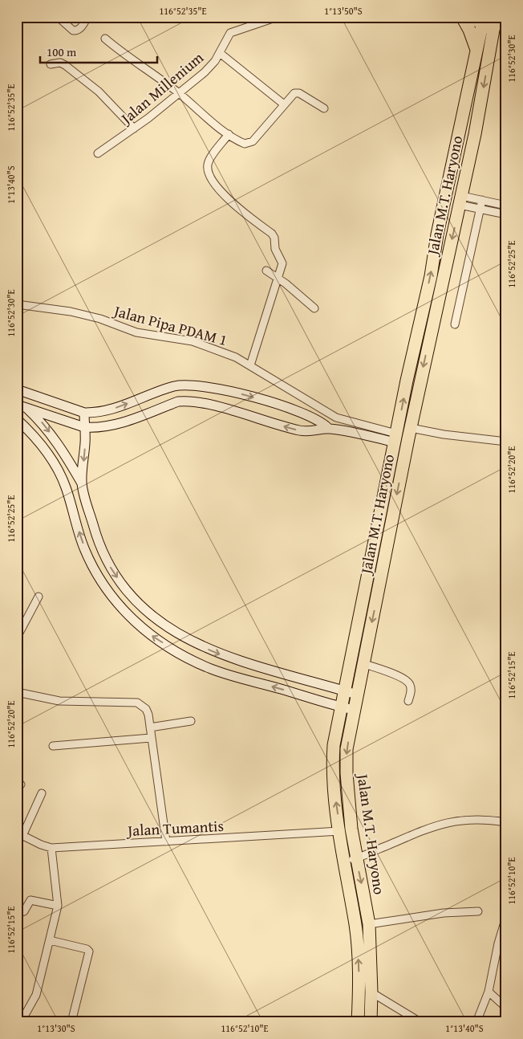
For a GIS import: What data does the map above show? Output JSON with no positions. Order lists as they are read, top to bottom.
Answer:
{
  "streets": {
    "highway": ["Jalan M.T. Haryono"],
    "street": ["Jalan Millenium", "Jalan Pipa PDAM 1", "Jalan Tumantis"]
  },
  "crossings": [
    ["Jalan M.T. Haryono", "Jalan Pipa PDAM 1"],
    ["Jalan M.T. Haryono", "Jalan Tumantis"]
  ],
  "scale_bar": "100 m",
  "coordinates": [
    "116°52'35\"E",
    "1°13'50\"S",
    "116°52'30\"E",
    "1°13'40\"S",
    "116°52'25\"E",
    "116°52'20\"E",
    "116°52'15\"E",
    "116°52'10\"E",
    "1°13'30\"S"
  ]
}
